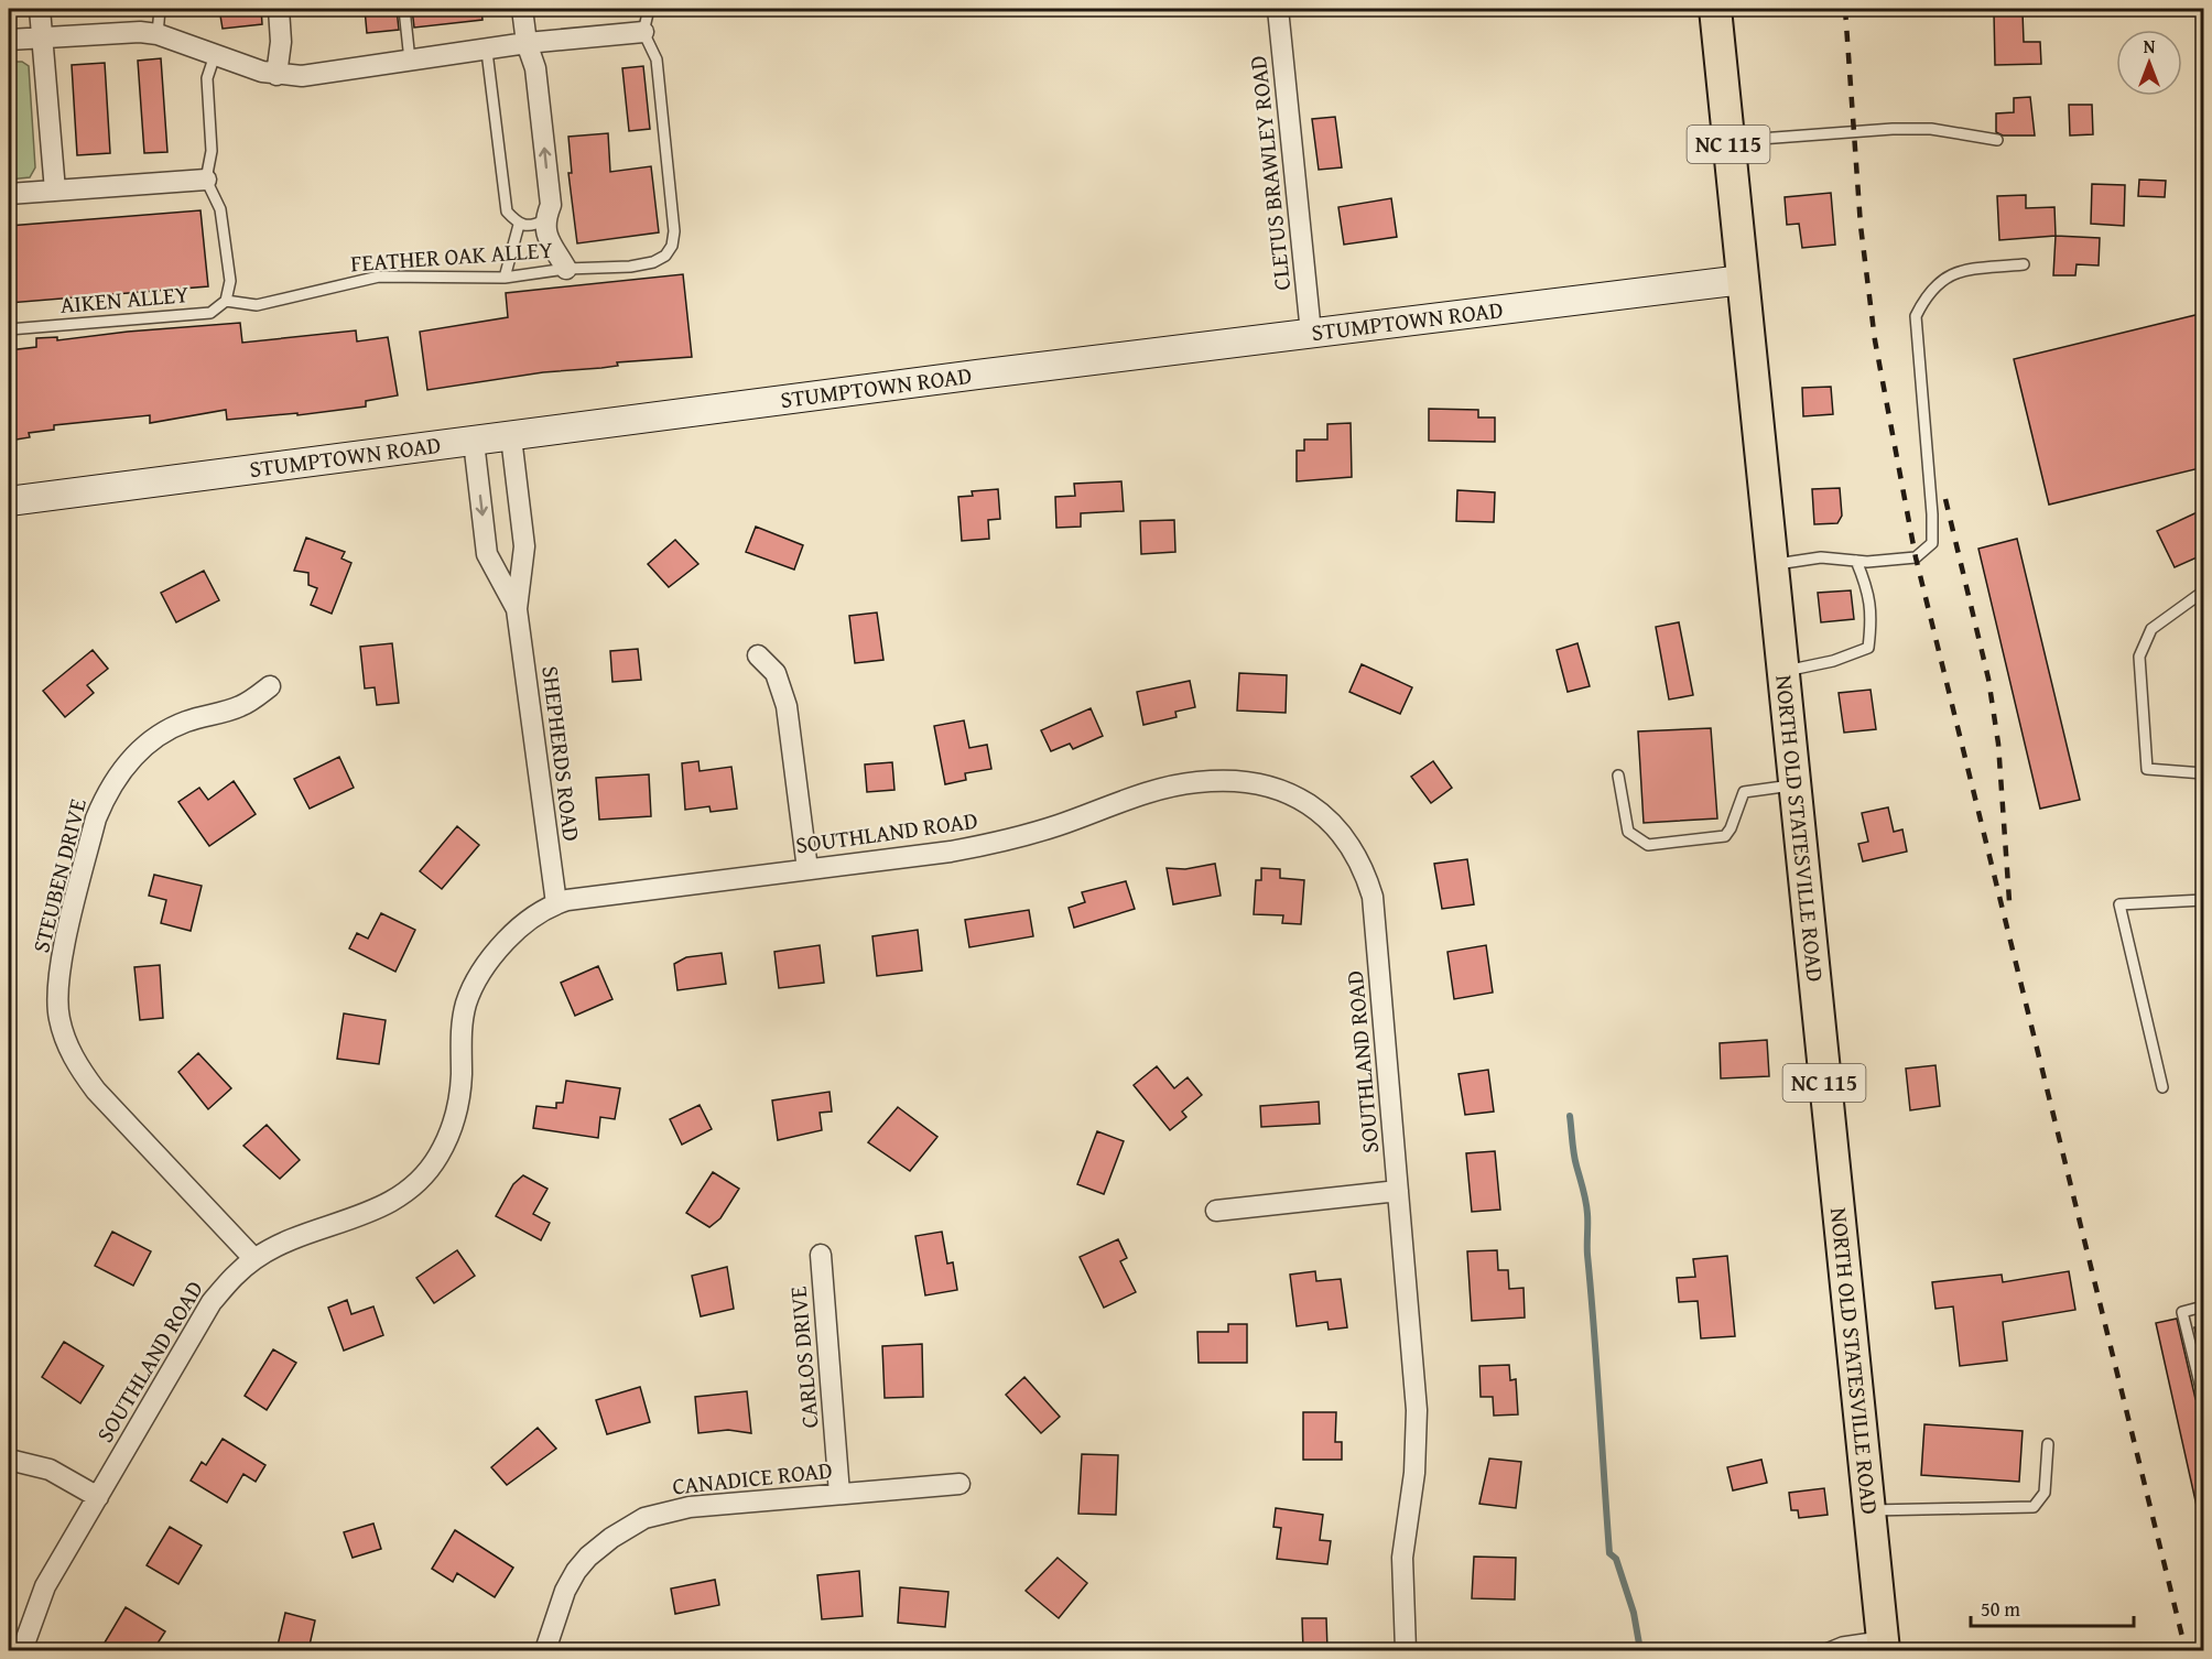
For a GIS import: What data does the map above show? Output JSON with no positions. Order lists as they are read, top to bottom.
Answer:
{
  "streets": {
    "main road": ["NC 115", "NORTH OLD STATESVILLE ROAD"],
    "street": [
      "CLETUS BRAWLEY ROAD",
      "STUMPTOWN ROAD",
      "SHEPHERDS ROAD",
      "SOUTHLAND ROAD",
      "STEUBEN DRIVE",
      "CARLOS DRIVE",
      "CANADICE ROAD"
    ],
    "lane": ["FEATHER OAK ALLEY", "AIKEN ALLEY"]
  },
  "crossings": [
    ["CLETUS BRAWLEY ROAD", "STUMPTOWN ROAD"],
    ["FEATHER OAK ALLEY", "AIKEN ALLEY"],
    ["STUMPTOWN ROAD", "SHEPHERDS ROAD"],
    ["STUMPTOWN ROAD", "NORTH OLD STATESVILLE ROAD"],
    ["SHEPHERDS ROAD", "SOUTHLAND ROAD"],
    ["SOUTHLAND ROAD", "STEUBEN DRIVE"],
    ["CARLOS DRIVE", "CANADICE ROAD"]
  ],
  "scale_bar": "50 m",
  "north": "top"
}
